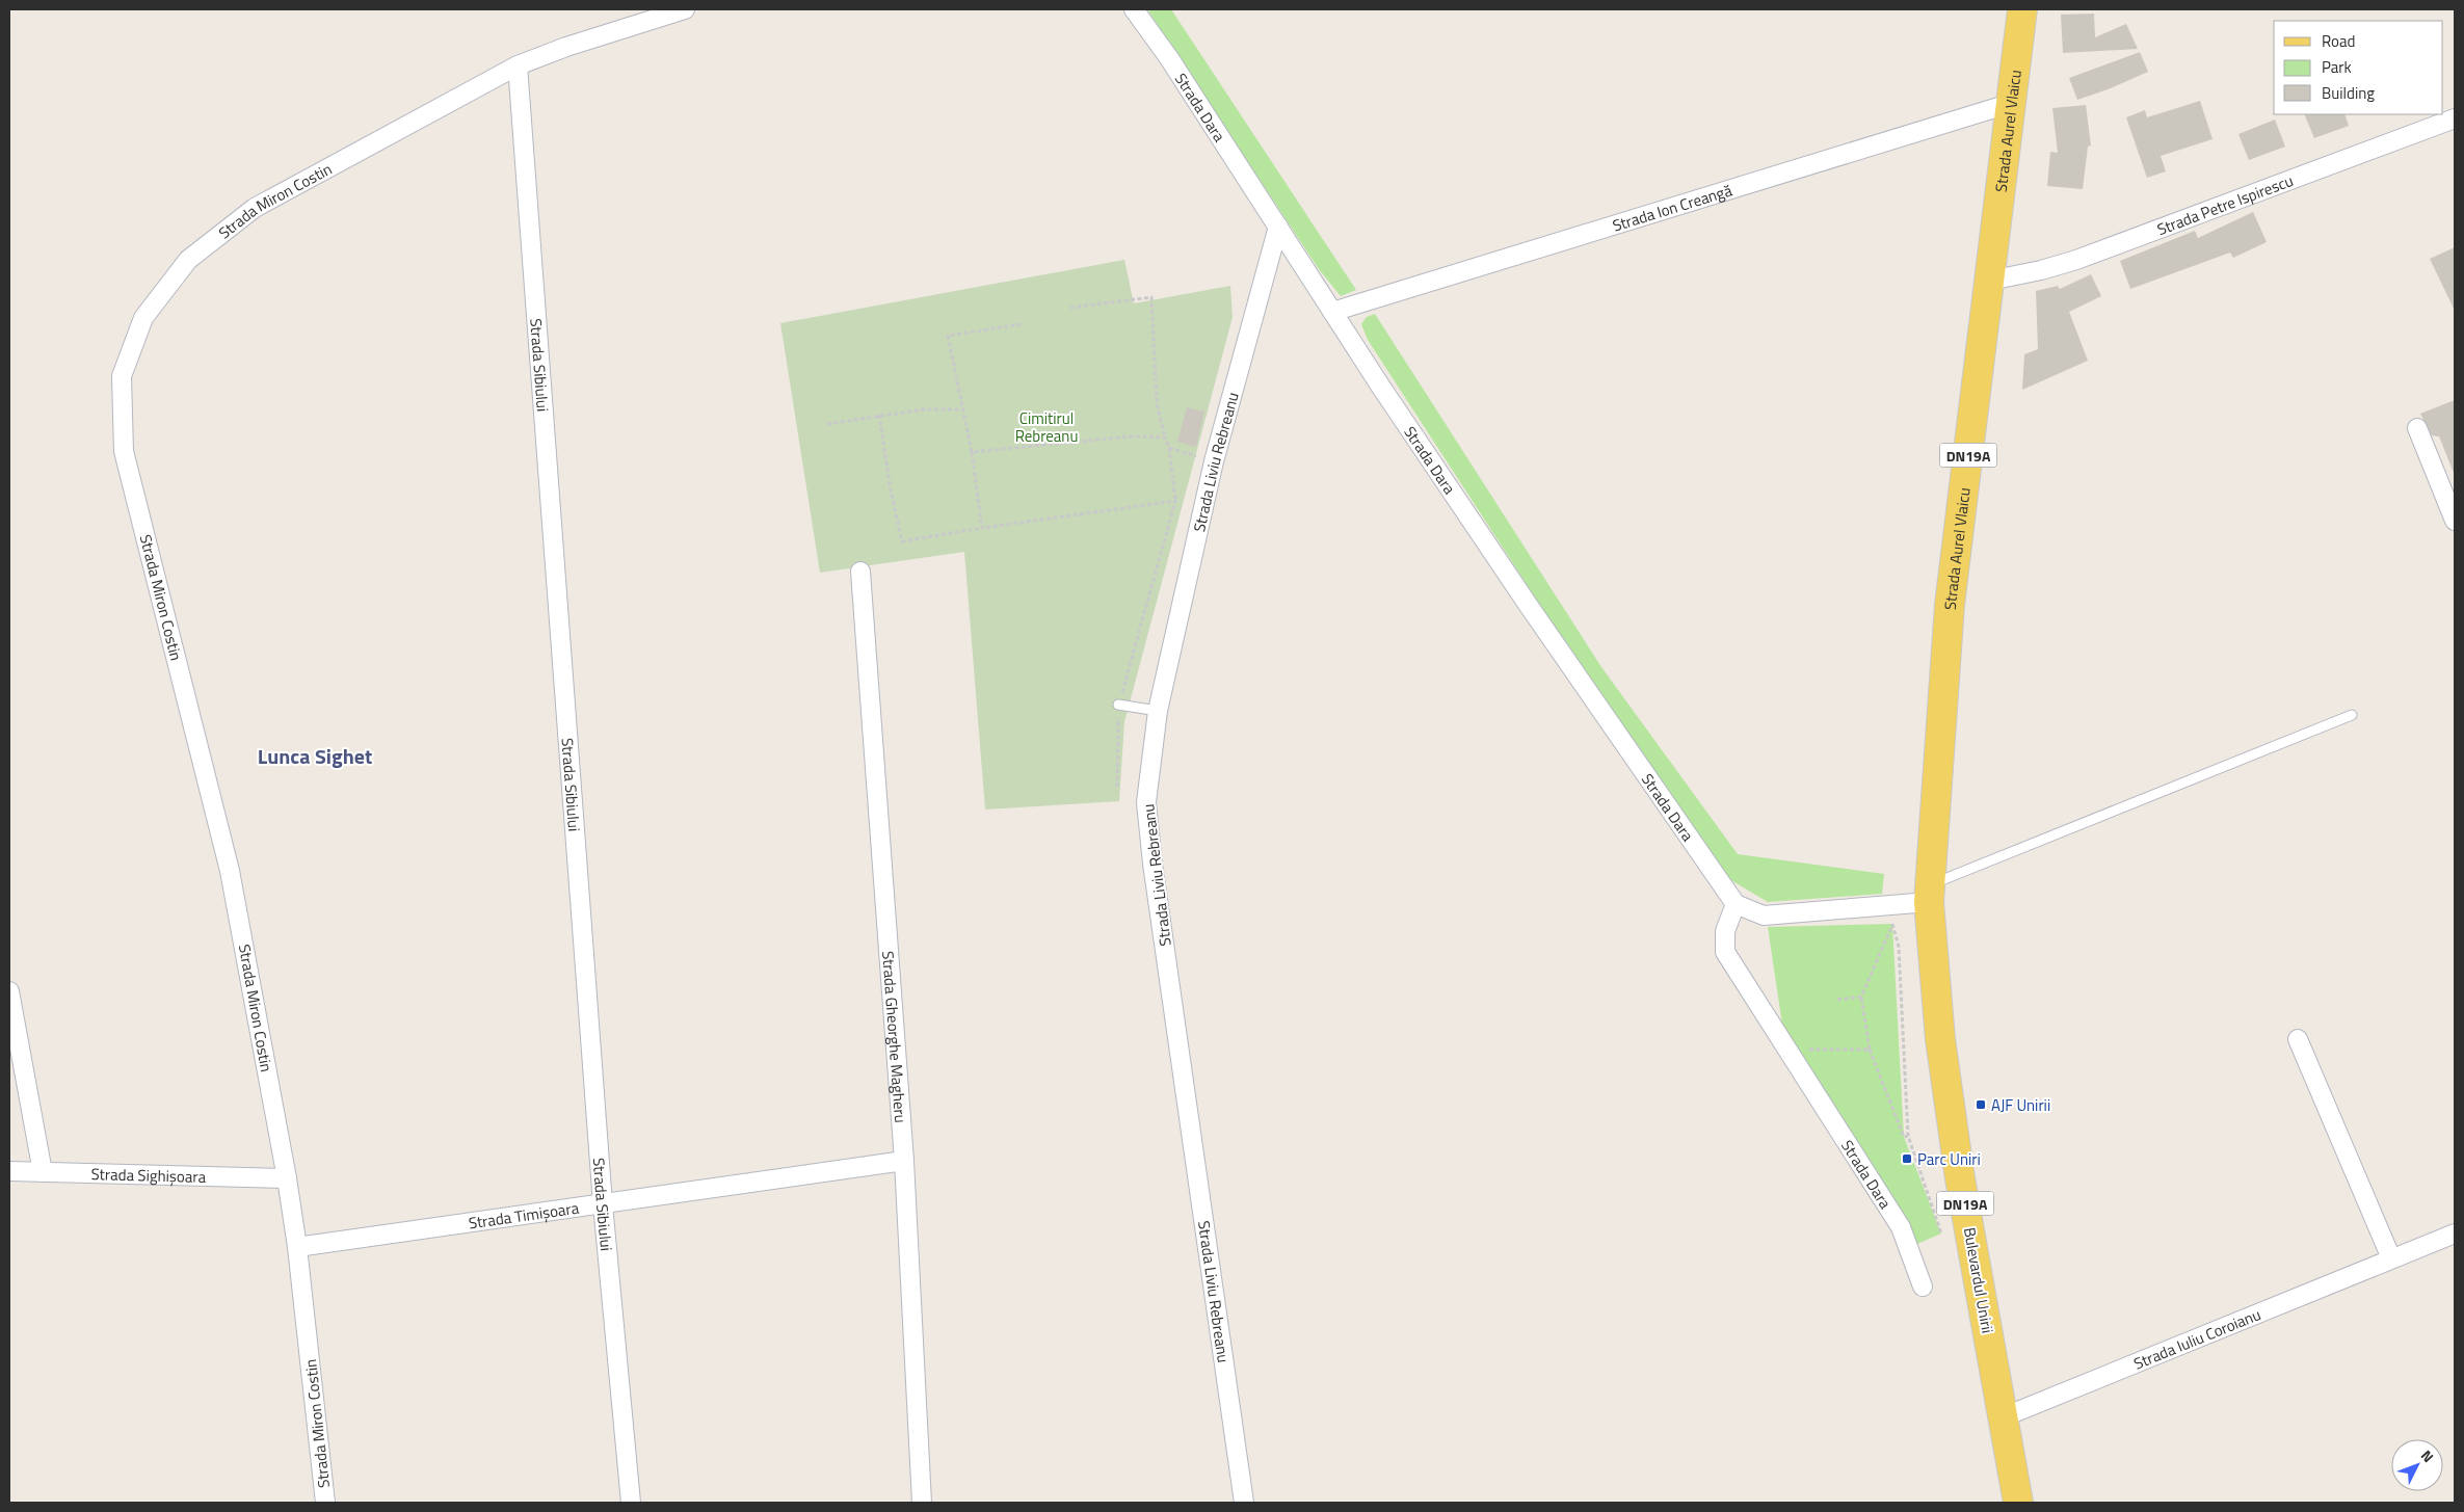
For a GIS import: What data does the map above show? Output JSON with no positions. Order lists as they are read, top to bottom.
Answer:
{
  "streets": {
    "main road": ["Strada Aurel Vlaicu", "DN19A", "Bulevardul Unirii"],
    "street": [
      "Strada Dara",
      "Strada Miron Costin",
      "Strada Petre Ispirescu",
      "Strada Ion Creangă",
      "Strada Sibiului",
      "Strada Liviu Rebreanu",
      "Strada Gheorghe Magheru",
      "Strada Sighișoara",
      "Strada Timișoara",
      "Strada Iuliu Coroianu"
    ]
  },
  "crossings": [
    ["Strada Dara", "Strada Ion Creangă"],
    ["Strada Dara", "Strada Liviu Rebreanu"],
    ["Strada Aurel Vlaicu", "Strada Petre Ispirescu"],
    ["Strada Aurel Vlaicu", "Strada Ion Creangă"],
    ["Strada Aurel Vlaicu", "Bulevardul Unirii"],
    ["Strada Miron Costin", "Strada Sibiului"],
    ["Strada Miron Costin", "Strada Sighișoara"],
    ["Strada Miron Costin", "Strada Timișoara"],
    ["Strada Sibiului", "Strada Timișoara"],
    ["Strada Gheorghe Magheru", "Strada Timișoara"],
    ["Bulevardul Unirii", "Strada Iuliu Coroianu"]
  ],
  "districts": ["Lunca Sighet"],
  "parks": ["Cimitirul Rebreanu"],
  "places": {
    "transit": ["AJF Unirii", "Parc Uniri"]
  },
  "legend": ["Road", "Park", "Building"],
  "north": "top right"
}
